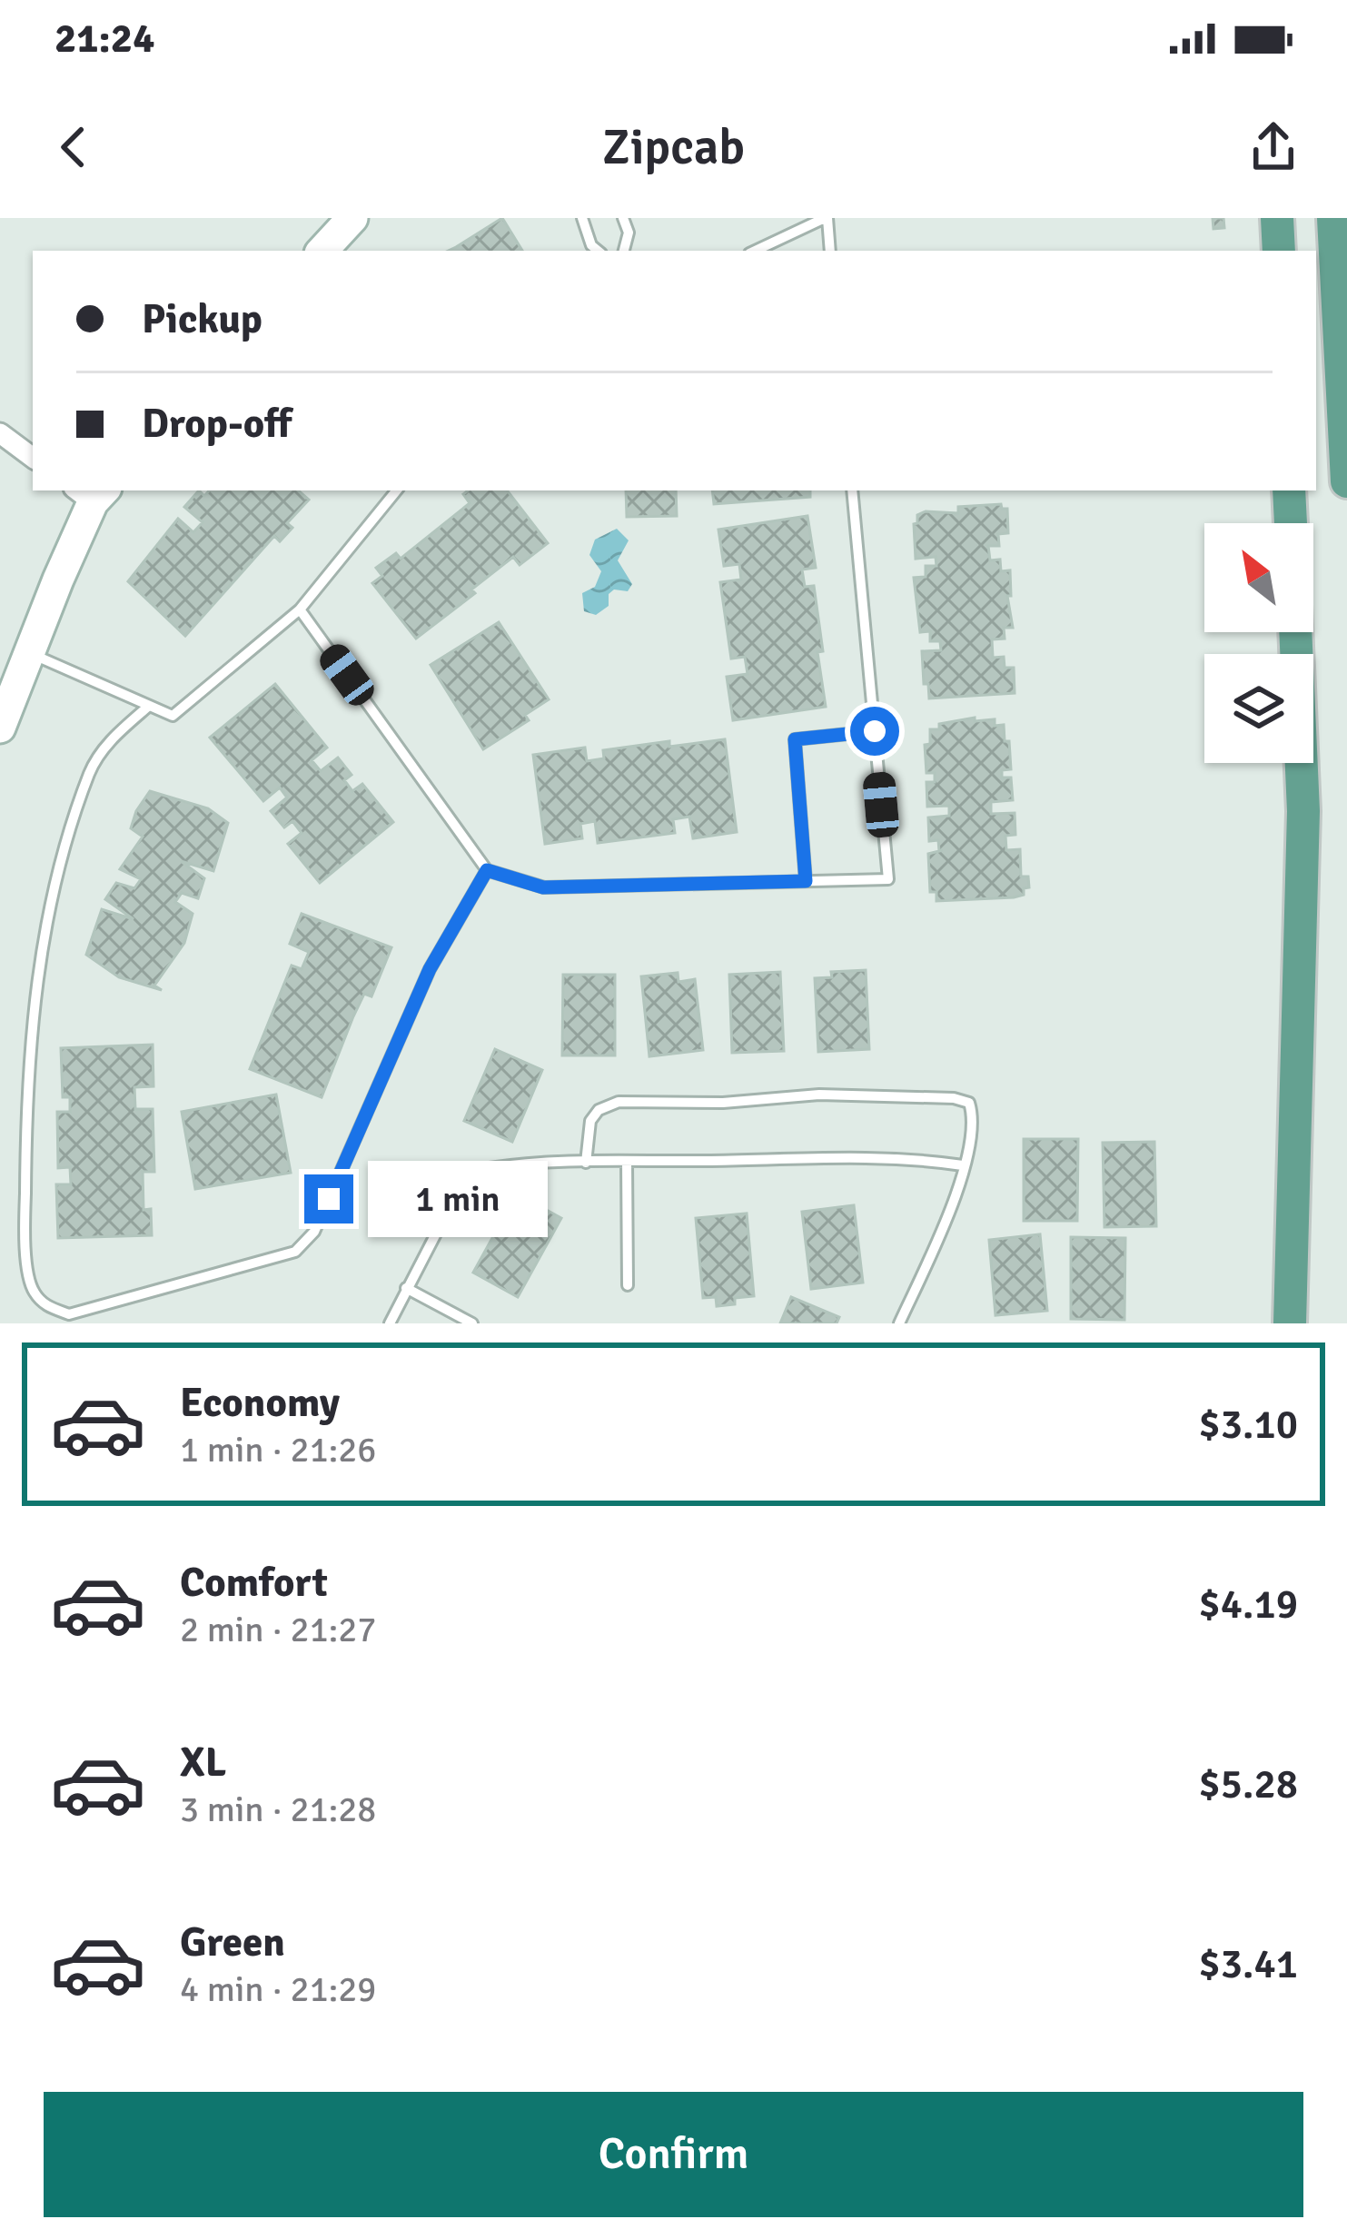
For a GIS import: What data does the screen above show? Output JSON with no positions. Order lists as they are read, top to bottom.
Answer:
{
  "north": "top left",
  "page": {
    "status": "21:24",
    "header": "Zipcab",
    "banner": ["Pickup", "Drop-off"],
    "bubble": "1 min",
    "list": [
      {
        "name": "Economy",
        "note": "1 min · 21:26",
        "value": "$3.10"
      },
      {
        "name": "Comfort",
        "note": "2 min · 21:27",
        "value": "$4.19"
      },
      {
        "name": "XL",
        "note": "3 min · 21:28",
        "value": "$5.28"
      },
      {
        "name": "Green",
        "note": "4 min · 21:29",
        "value": "$3.41"
      }
    ],
    "buttons": "Confirm"
  }
}
